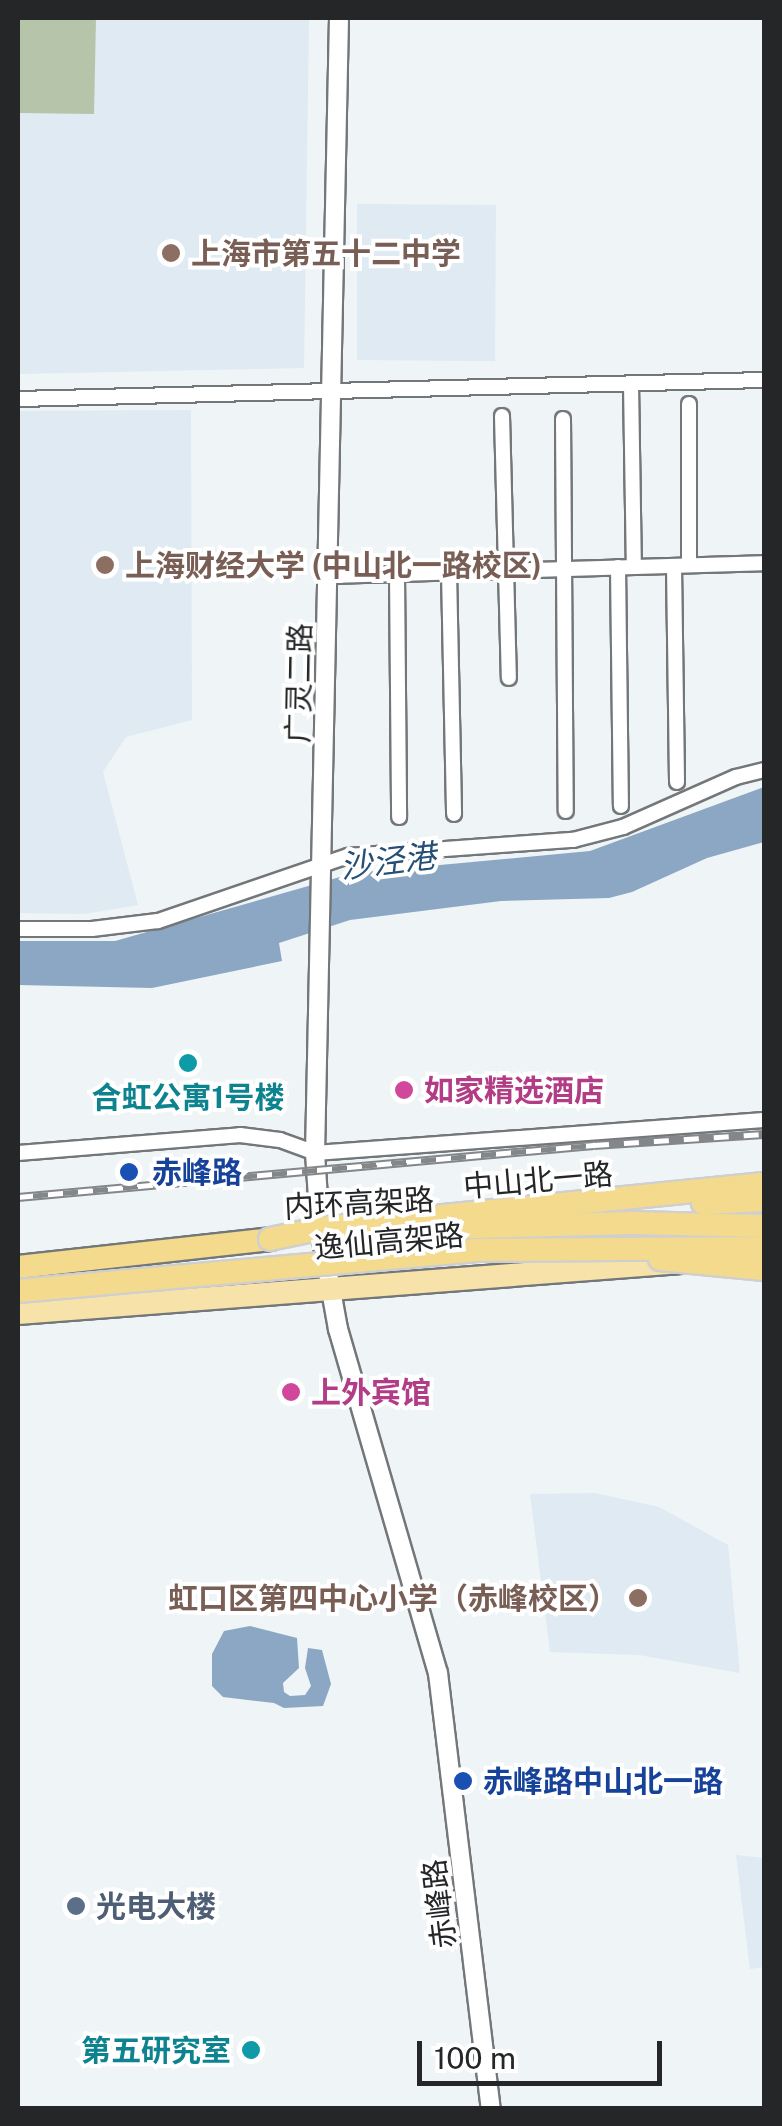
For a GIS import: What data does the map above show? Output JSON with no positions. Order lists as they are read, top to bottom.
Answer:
{
  "streets": {
    "highway": ["内环高架路", "逸仙高架路"],
    "main road": ["中山北一路"],
    "street": ["广灵二路", "赤峰路"]
  },
  "crossings": [
    ["广灵二路", "中山北一路"],
    ["广灵二路", "赤峰路"],
    ["中山北一路", "逸仙高架路"],
    ["中山北一路", "赤峰路"],
    ["内环高架路", "逸仙高架路"]
  ],
  "water": ["沙泾港"],
  "places": [
    "上海市第五十二中学",
    "上海财经大学 (中山北一路校区)",
    "合虹公寓1号楼",
    "如家精选酒店",
    "赤峰路",
    "上外宾馆",
    "虹口区第四中心小学（赤峰校区）",
    "赤峰路中山北一路",
    "光电大楼",
    "第五研究室"
  ],
  "scale_bar": "100 m"
}
